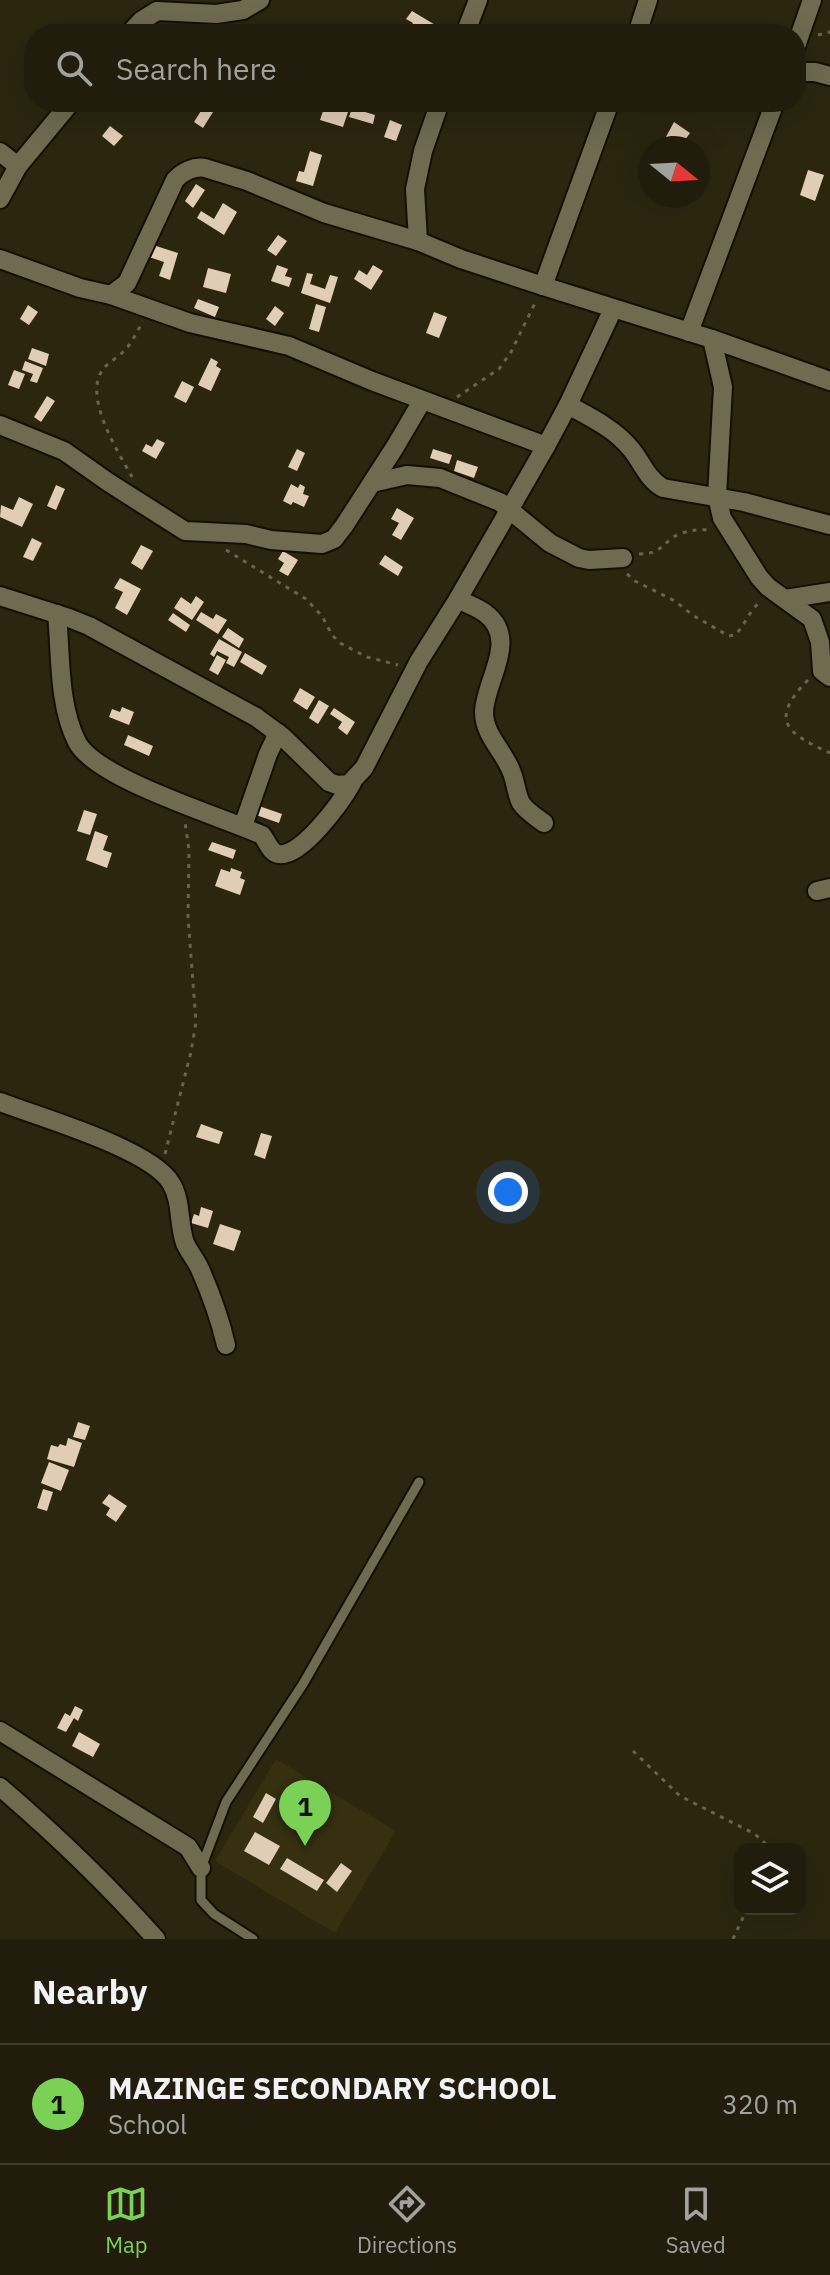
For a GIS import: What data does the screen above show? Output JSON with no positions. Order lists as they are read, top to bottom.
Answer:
{
  "north": "right",
  "page": {
    "search": "Search here",
    "pins": "1",
    "heading": "Nearby",
    "list": [
      {
        "mark": "1",
        "name": "MAZINGE SECONDARY SCHOOL",
        "note": "School",
        "value": "320 m"
      }
    ],
    "nav": ["Map", "Directions", "Saved"]
  }
}
